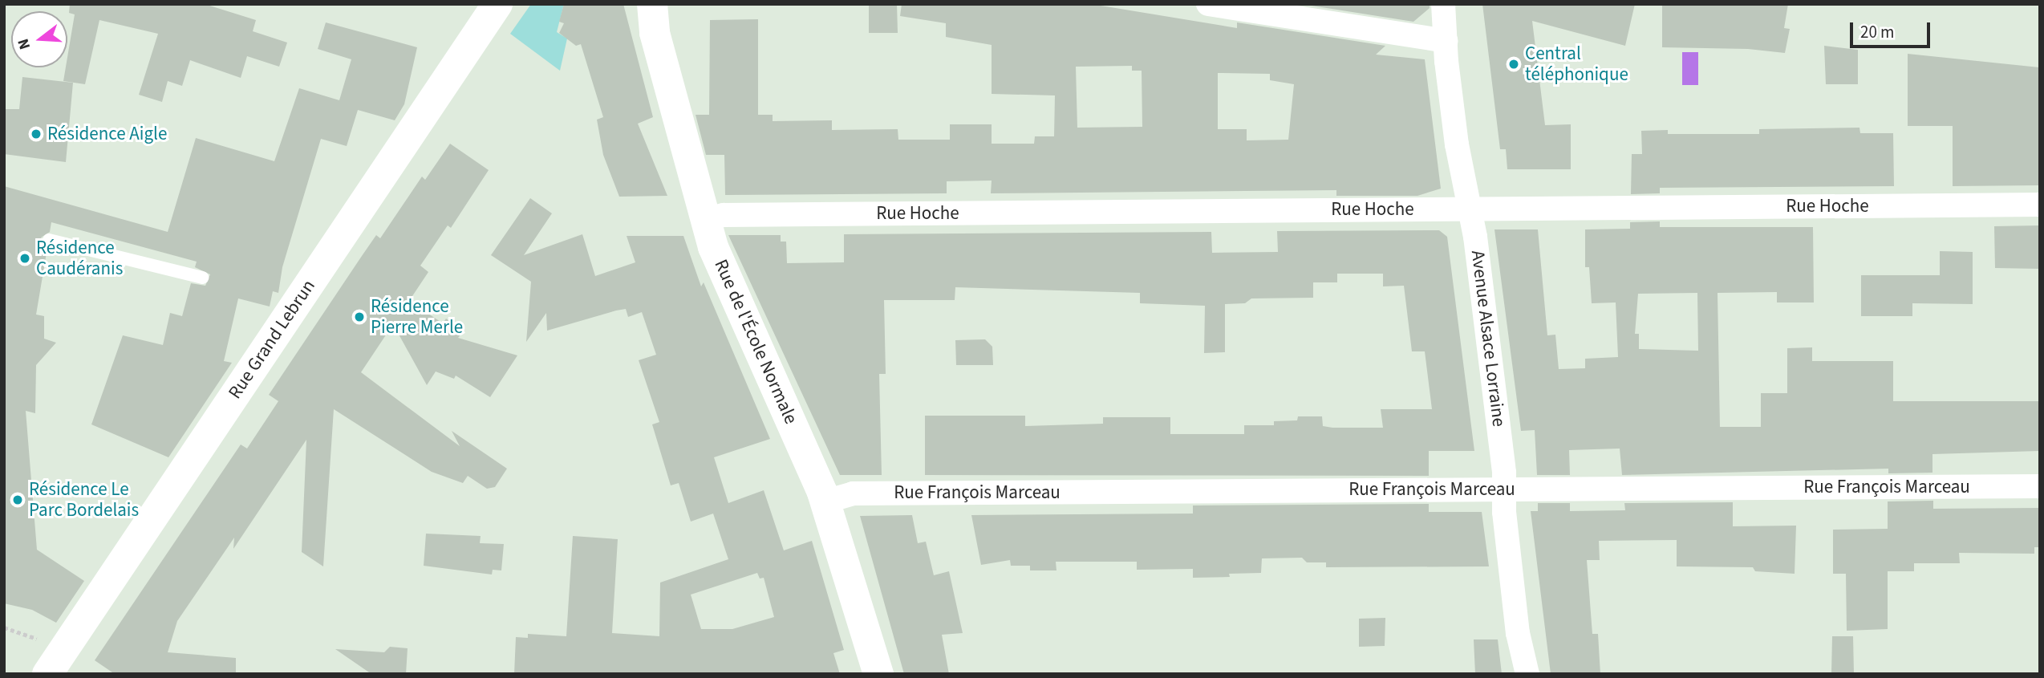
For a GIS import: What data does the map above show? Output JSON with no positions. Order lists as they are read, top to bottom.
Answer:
{
  "streets": {
    "main road": ["Rue Grand Lebrun", "Rue de l'École Normale"],
    "street": ["Rue Hoche", "Avenue Alsace Lorraine", "Rue François Marceau"]
  },
  "crossings": [
    ["Rue Hoche", "Avenue Alsace Lorraine"],
    ["Rue Hoche", "Rue de l'École Normale"],
    ["Avenue Alsace Lorraine", "Rue François Marceau"],
    ["Rue de l'École Normale", "Rue François Marceau"]
  ],
  "places": [
    "Central téléphonique",
    "Résidence Aigle",
    "Résidence Caudéranis",
    "Résidence Pierre Merle",
    "Résidence Le Parc Bordelais"
  ],
  "scale_bar": "20 m",
  "north": "left"
}
